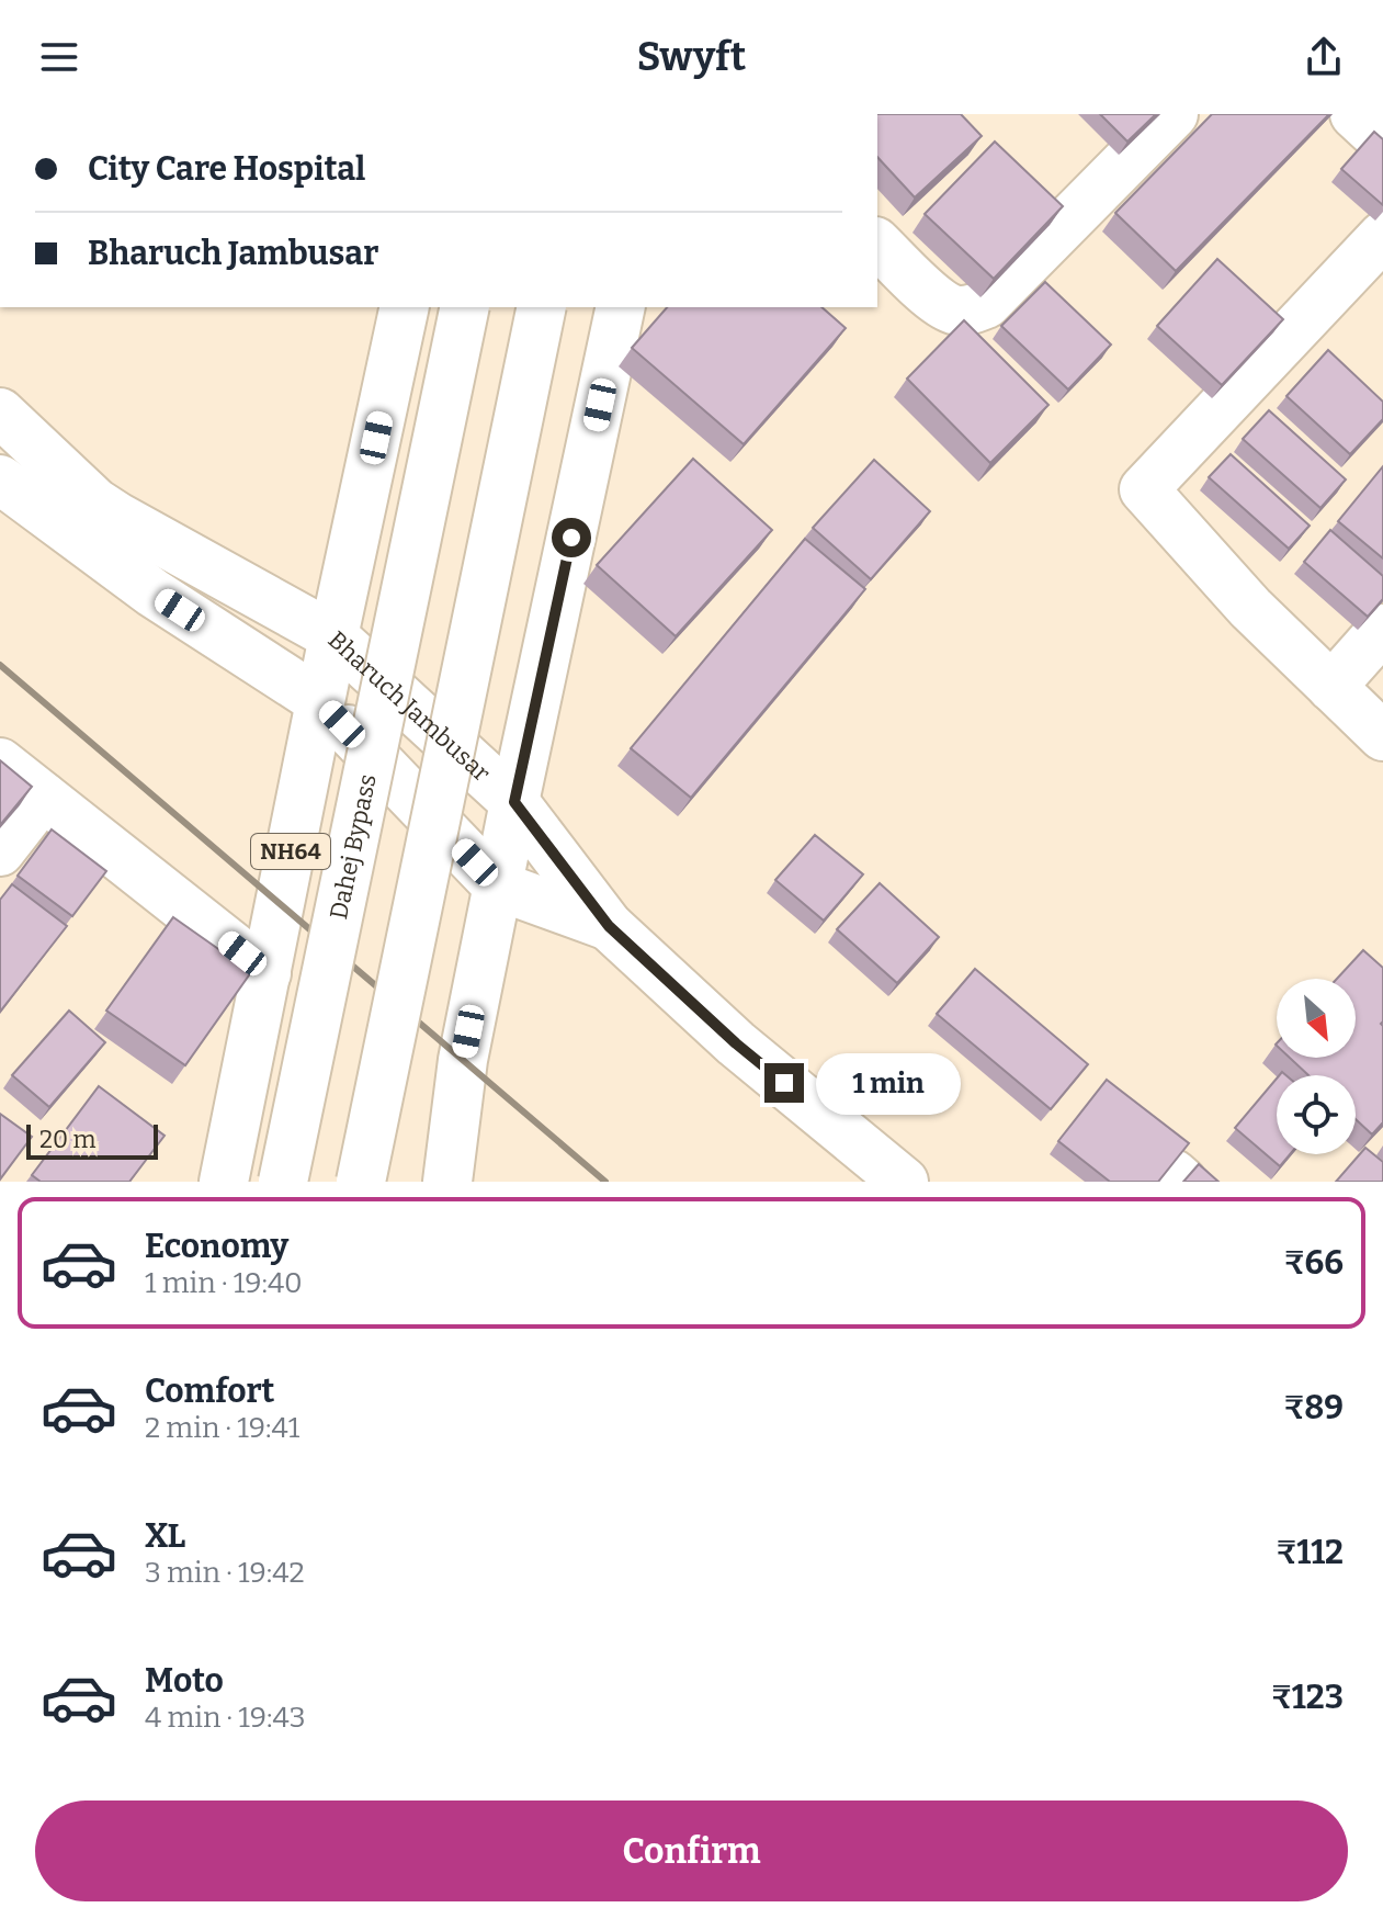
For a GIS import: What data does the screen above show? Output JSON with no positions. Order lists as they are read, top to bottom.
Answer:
{
  "streets": {
    "main road": ["Bharuch Jambusar", "Dahej Bypass", "NH64"]
  },
  "crossings": [
    ["Bharuch Jambusar", "NH64"]
  ],
  "scale_bar": "20 m",
  "north": "bottom right",
  "page": {
    "header": "Swyft",
    "banner": ["City Care Hospital", "Bharuch Jambusar"],
    "bubble": "1 min",
    "scale": "20 m",
    "list": [
      {
        "name": "Economy",
        "note": "1 min · 19:40",
        "value": "₹66"
      },
      {
        "name": "Comfort",
        "note": "2 min · 19:41",
        "value": "₹89"
      },
      {
        "name": "XL",
        "note": "3 min · 19:42",
        "value": "₹112"
      },
      {
        "name": "Moto",
        "note": "4 min · 19:43",
        "value": "₹123"
      }
    ],
    "buttons": "Confirm"
  }
}
